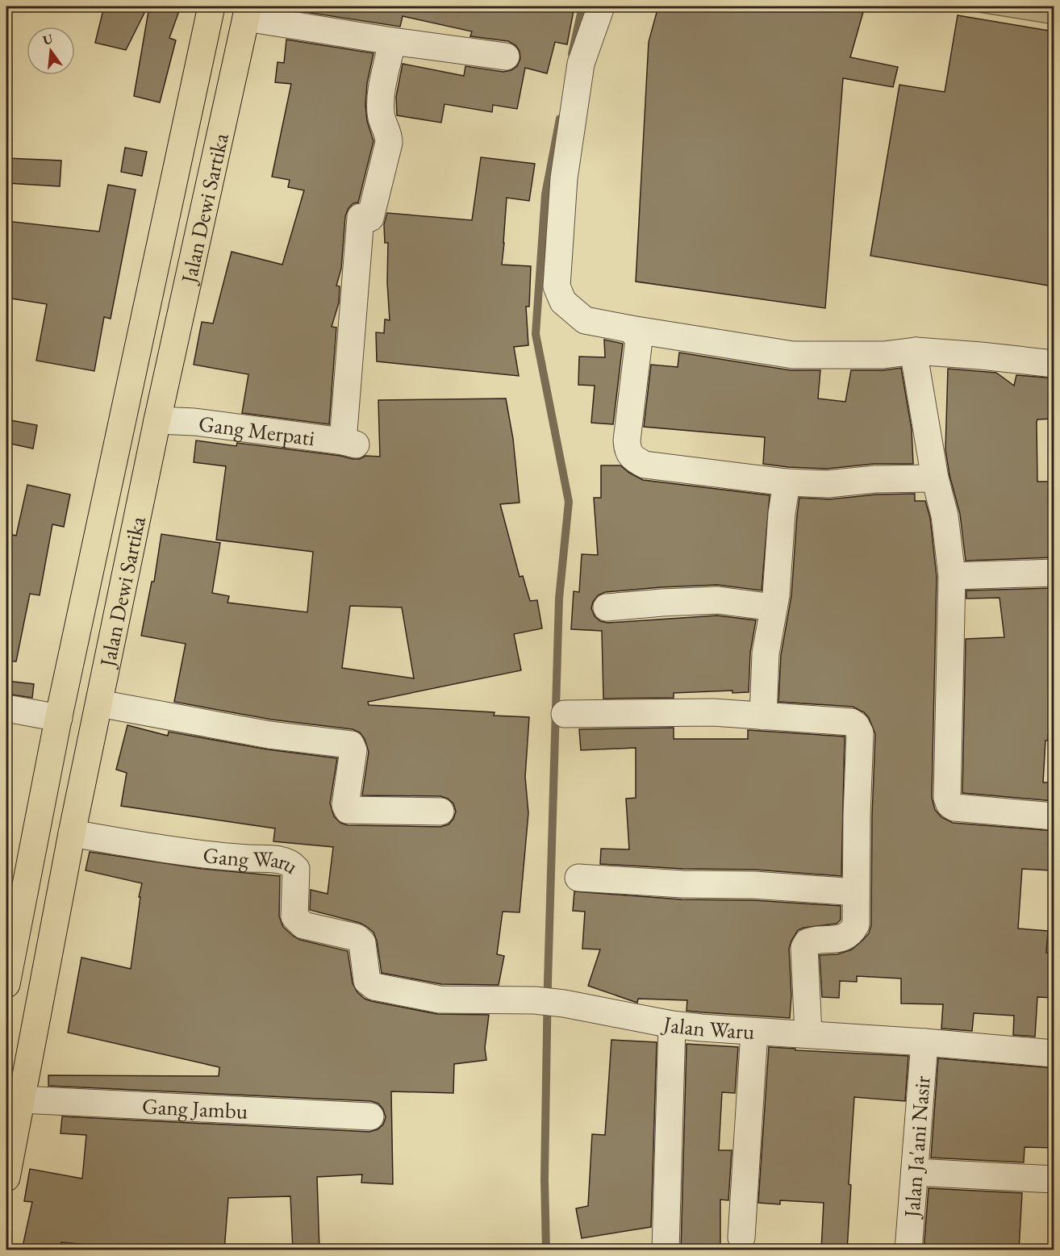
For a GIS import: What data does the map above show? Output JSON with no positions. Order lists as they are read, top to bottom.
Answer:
{
  "streets": {
    "main road": ["Jalan Dewi Sartika"],
    "street": [
      "Gang Merpati",
      "Gang Waru",
      "Jalan Waru",
      "Gang Jambu",
      "Jalan Ja'ani Nasir"
    ]
  },
  "crossings": [
    ["Jalan Dewi Sartika", "Gang Merpati"],
    ["Jalan Dewi Sartika", "Gang Waru"],
    ["Jalan Dewi Sartika", "Gang Jambu"],
    ["Gang Waru", "Jalan Waru"],
    ["Jalan Waru", "Jalan Ja'ani Nasir"]
  ],
  "north": "top"
}
